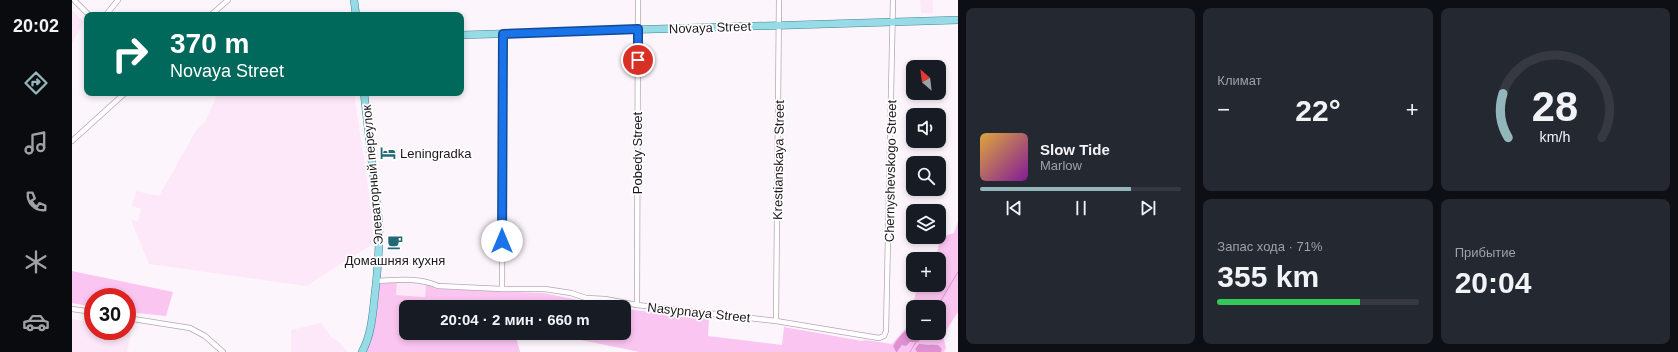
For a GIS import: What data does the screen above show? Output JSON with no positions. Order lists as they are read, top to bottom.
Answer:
{
  "streets": {
    "main road": ["Novaya Street", "Элеваторный переулок"],
    "street": [
      "Pobedy Street",
      "Krestianskaya Street",
      "Chernyshevskogo Street",
      "Nasypnaya Street"
    ]
  },
  "crossings": [
    ["Novaya Street", "Pobedy Street"],
    ["Novaya Street", "Krestianskaya Street"],
    ["Novaya Street", "Chernyshevskogo Street"],
    ["Pobedy Street", "Nasypnaya Street"],
    ["Krestianskaya Street", "Nasypnaya Street"],
    ["Chernyshevskogo Street", "Nasypnaya Street"],
    ["Элеваторный переулок", "Nasypnaya Street"]
  ],
  "places": {
    "hotel": ["Leningradka"],
    "cafe": ["Домашняя кухня"]
  },
  "north": "top left",
  "page": {
    "tabs": "20:02",
    "tile": [
      "Климат",
      ["Запас хода · 71%", "355 km"],
      ["Прибытие", "20:04"]
    ],
    "turn": ["370 m", "Novaya Street"],
    "map_buttons": ["+", "−"],
    "heat": ["−", "22°", "+"],
    "song": ["Slow Tide", "Marlow"],
    "limit": "30",
    "trip": "20:04 · 2 мин · 660 m",
    "gauge": ["28", "km/h"]
  }
}
